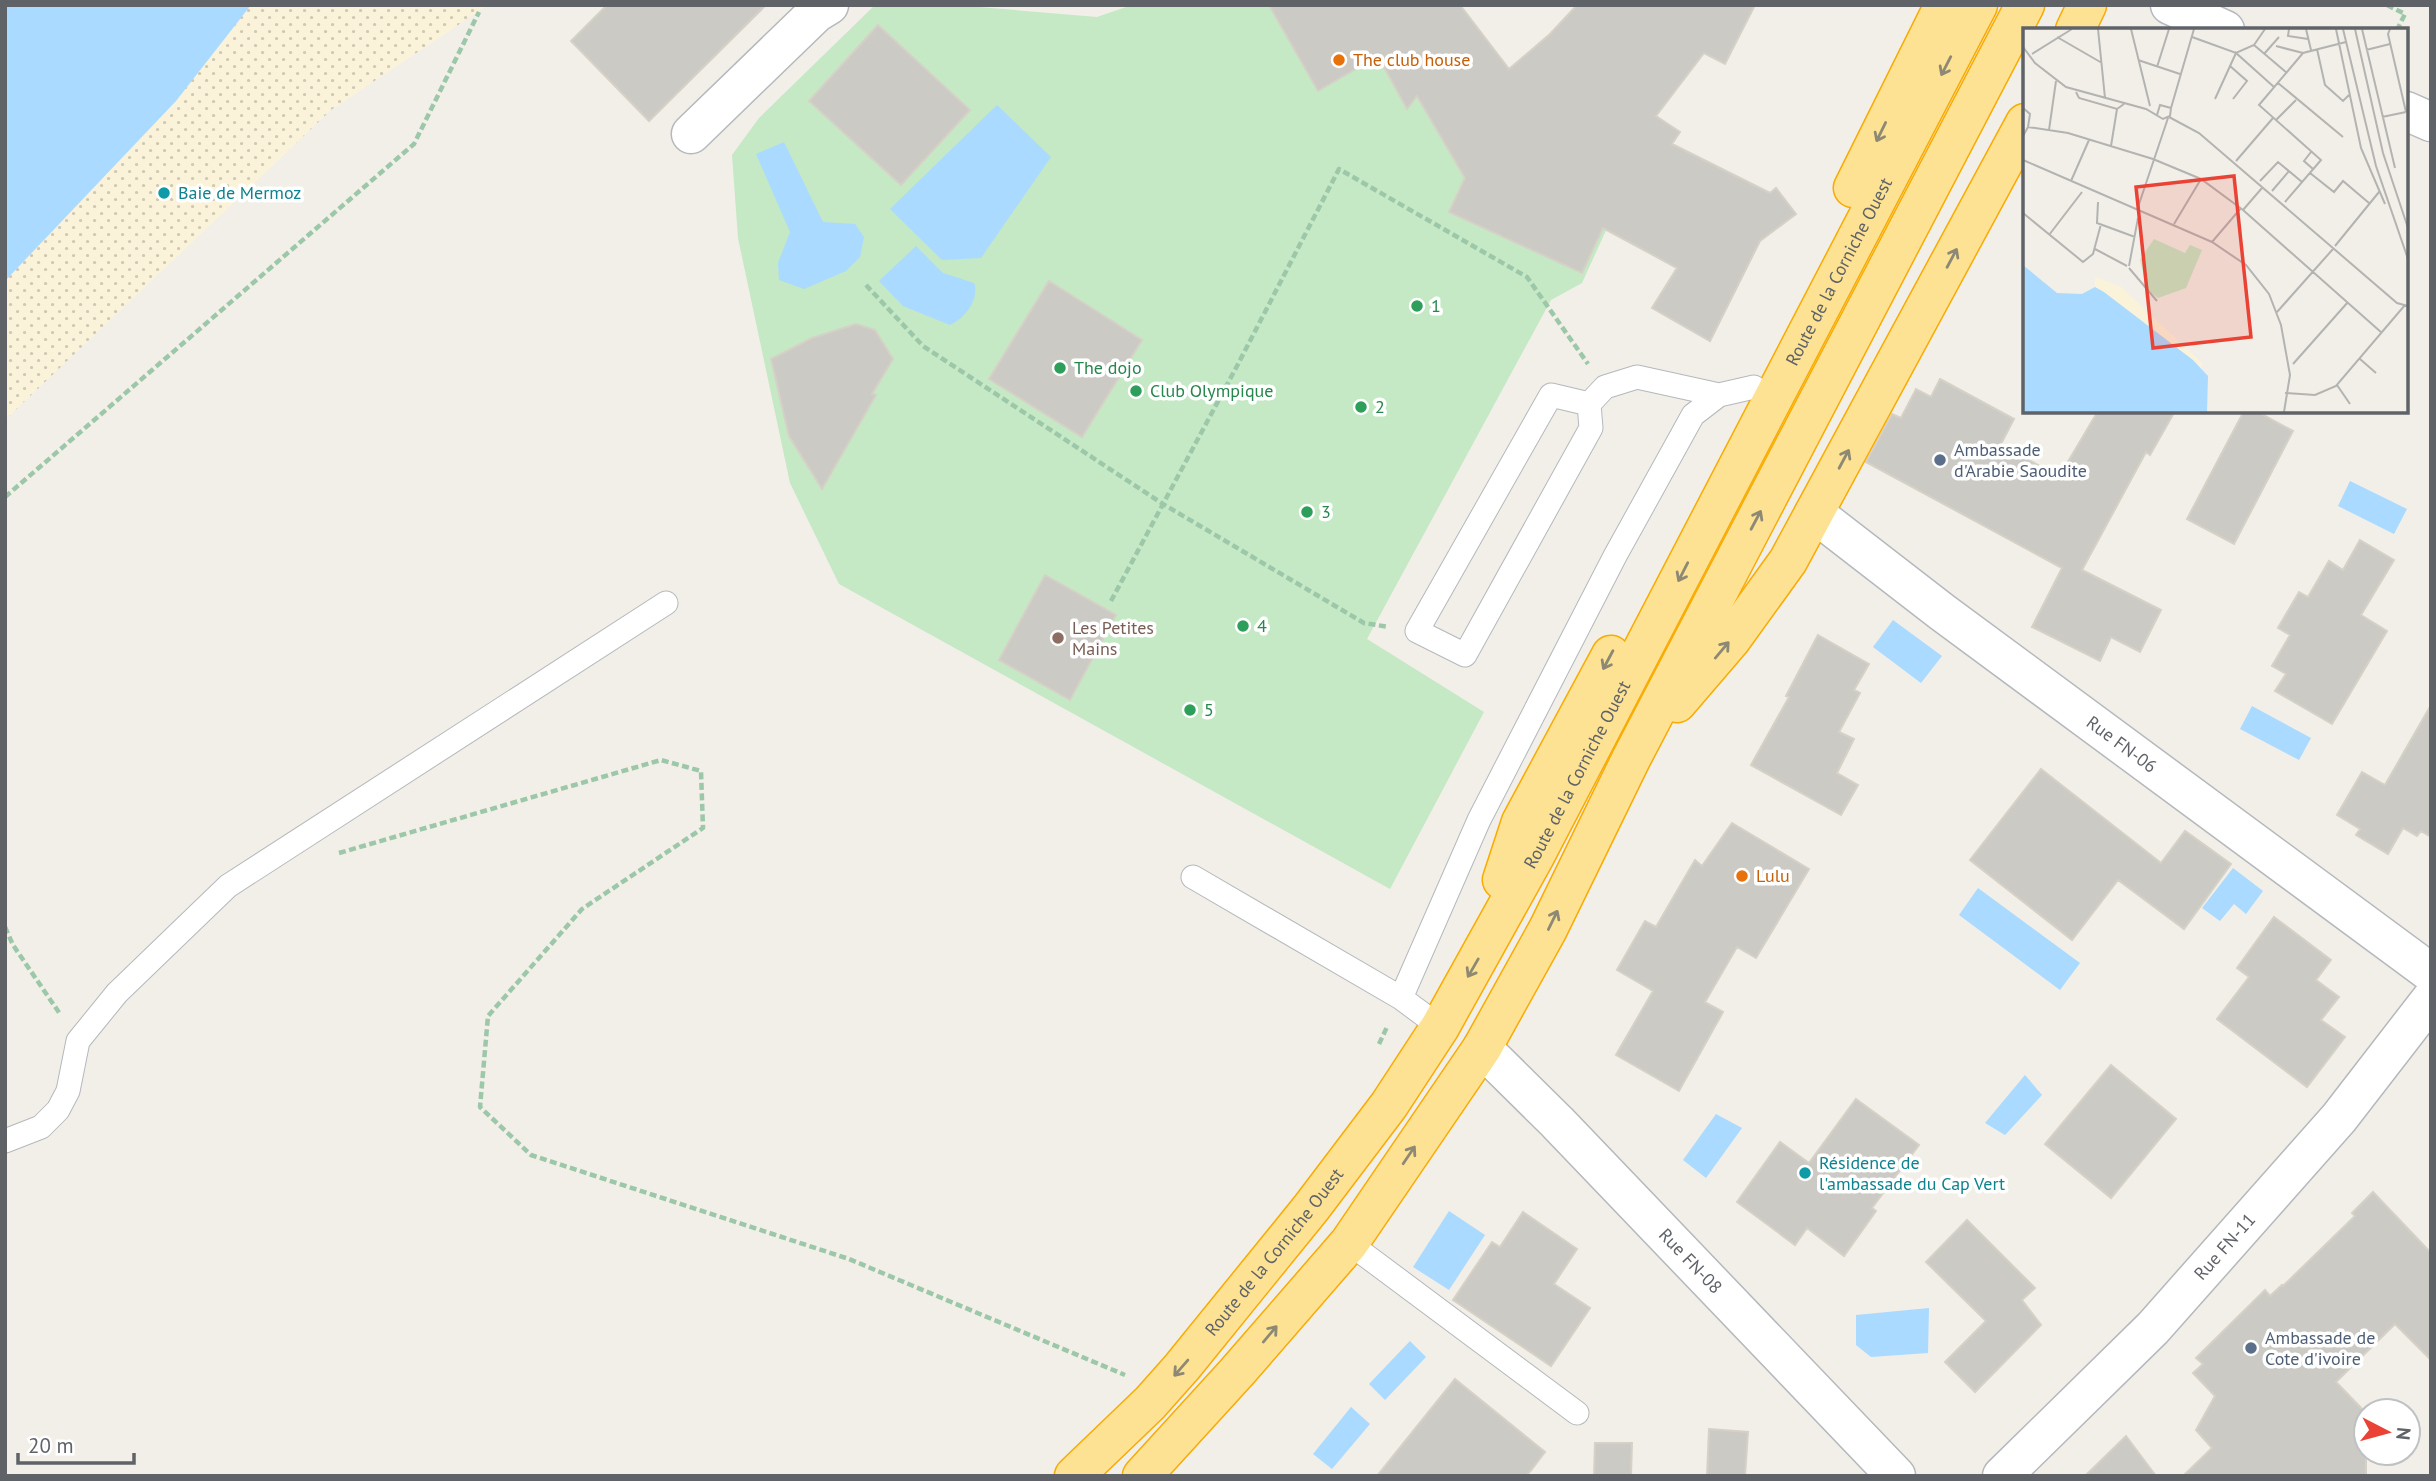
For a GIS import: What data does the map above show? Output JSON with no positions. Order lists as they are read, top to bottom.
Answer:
{
  "streets": {
    "highway": ["Route de la Corniche Ouest"],
    "street": ["Rue FN-06", "Rue FN-11", "Rue FN-08"]
  },
  "places": [
    "The club house",
    "Baie de Mermoz",
    "1",
    "The dojo",
    "Club Olympique",
    "2",
    "Ambassade d'Arabie Saoudite",
    "3",
    "4",
    "Les Petites Mains",
    "5",
    "Lulu",
    "Résidence de l'ambassade du Cap Vert",
    "Ambassade de Cote d'ivoire"
  ],
  "scale_bar": "20 m",
  "north": "right"
}
